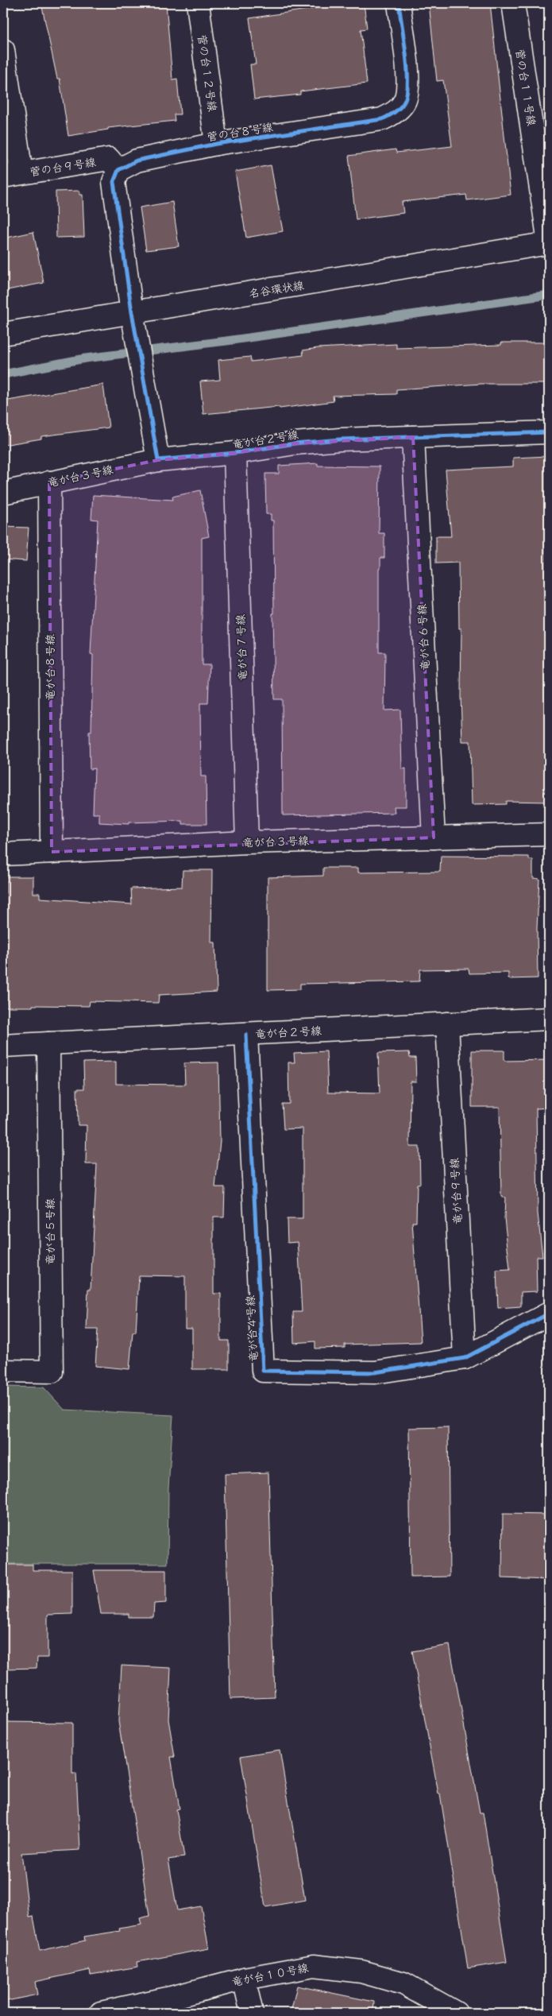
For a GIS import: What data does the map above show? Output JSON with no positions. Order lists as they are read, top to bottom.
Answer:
{
  "streets": {
    "street": [
      "菅の台１２号線",
      "菅の台１１号線",
      "菅の台８号線",
      "菅の台９号線",
      "名谷環状線",
      "竜が台２号線",
      "竜が台３号線",
      "竜が台６号線",
      "竜が台７号線",
      "竜が台８号線",
      "竜が台９号線",
      "竜が台５号線",
      "竜が台４号線",
      "竜が台１０号線"
    ]
  },
  "crossings": [
    ["菅の台１２号線", "菅の台８号線"],
    ["菅の台１１号線", "名谷環状線"],
    ["菅の台８号線", "菅の台９号線"],
    ["竜が台２号線", "竜が台３号線"],
    ["竜が台２号線", "竜が台６号線"],
    ["竜が台２号線", "竜が台７号線"],
    ["竜が台２号線", "竜が台９号線"],
    ["竜が台２号線", "竜が台５号線"],
    ["竜が台２号線", "竜が台４号線"],
    ["竜が台３号線", "竜が台６号線"],
    ["竜が台３号線", "竜が台７号線"],
    ["竜が台３号線", "竜が台８号線"],
    ["竜が台９号線", "竜が台４号線"]
  ]
}
